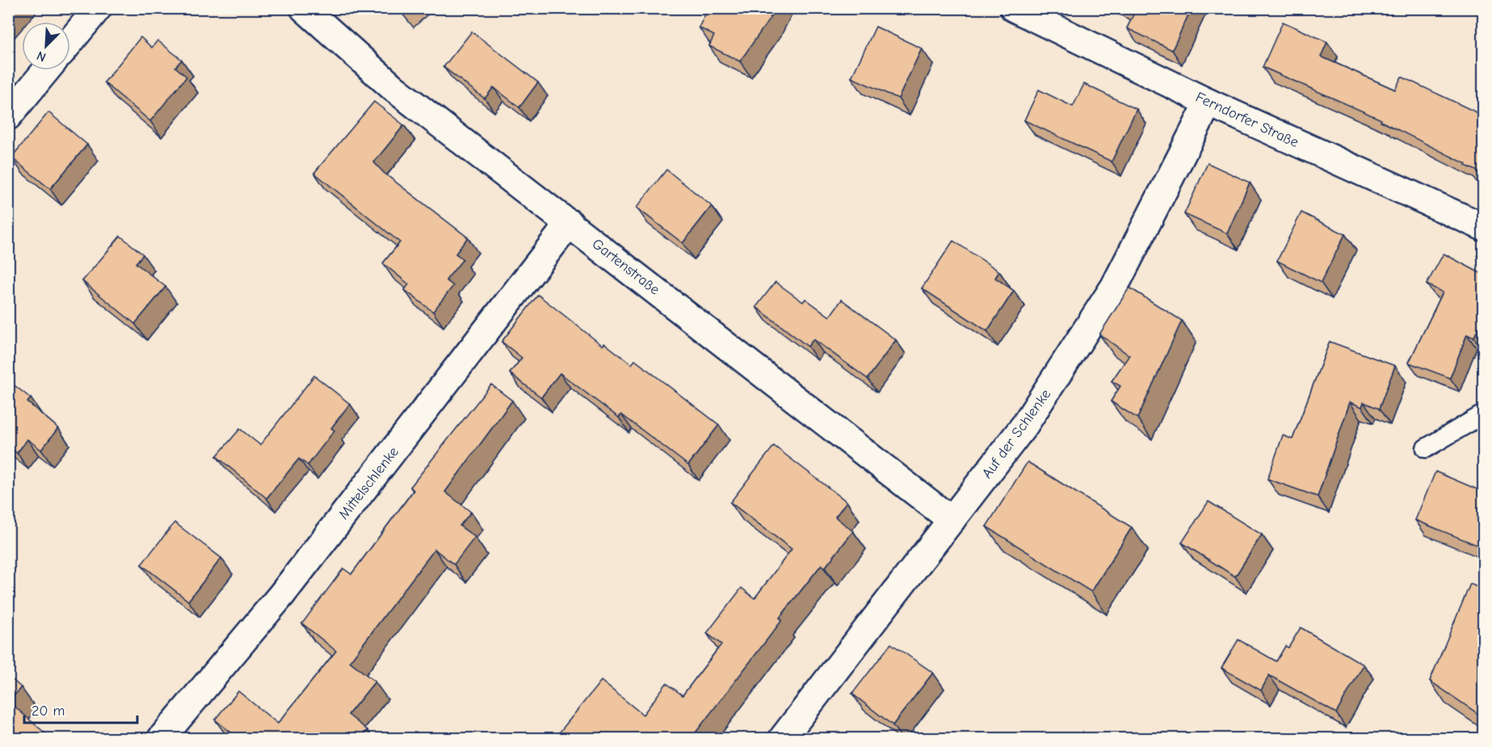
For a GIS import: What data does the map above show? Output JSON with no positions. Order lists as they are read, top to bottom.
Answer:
{
  "streets": {
    "street": [
      "Ferndorfer Straße",
      "Gartenstraße",
      "Auf der Schlenke",
      "Mittelschlenke"
    ]
  },
  "crossings": [
    ["Ferndorfer Straße", "Auf der Schlenke"],
    ["Gartenstraße", "Auf der Schlenke"],
    ["Gartenstraße", "Mittelschlenke"]
  ],
  "scale_bar": "20 m",
  "north": "bottom left"
}
